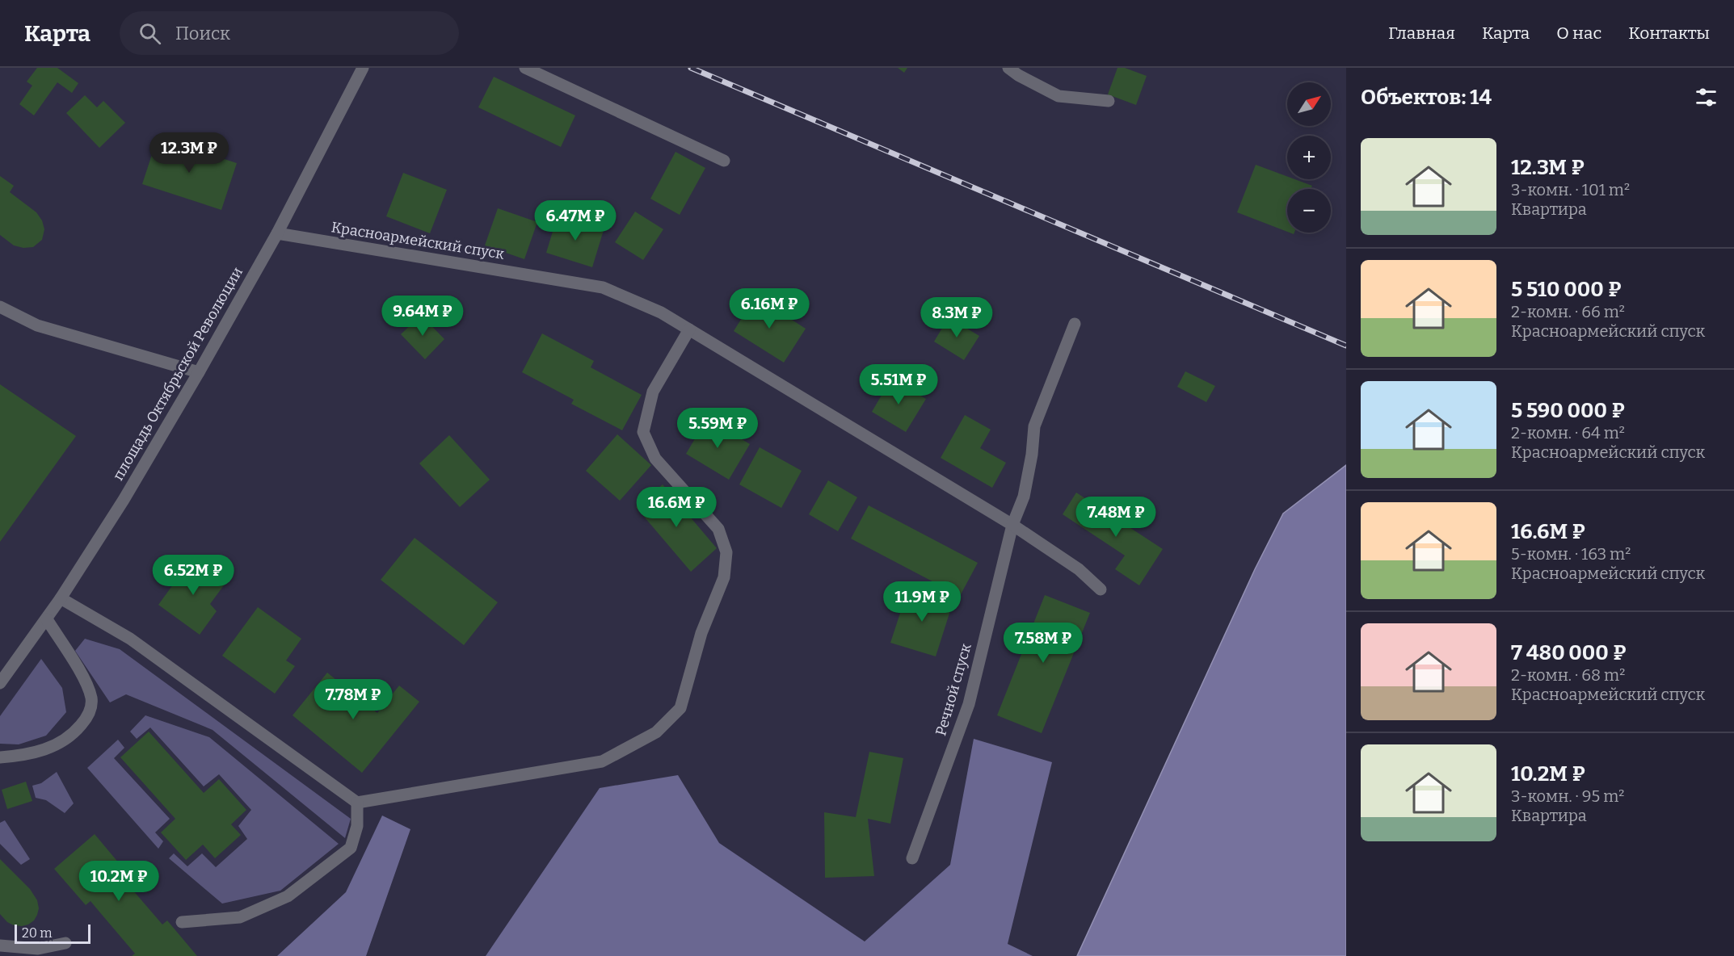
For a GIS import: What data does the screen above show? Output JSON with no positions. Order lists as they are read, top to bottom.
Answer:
{
  "streets": {
    "street": ["Красноармейский спуск", "площадь Октябрьской Революции", "Речной спуск"]
  },
  "crossings": [
    ["Красноармейский спуск", "площадь Октябрьской Революции"],
    ["Красноармейский спуск", "Речной спуск"]
  ],
  "scale_bar": "20 m",
  "north": "top right",
  "page": {
    "header": "Карта",
    "search": "Поиск",
    "nav": [
      "Главная",
      "Карта",
      "О нас",
      "Контакты"
    ],
    "heading": "Объектов: 14",
    "map_buttons": ["+", "−"],
    "list": [
      {
        "name": "12.3M ₽",
        "note": "3-комн. · 101 m² · Квартира"
      },
      {
        "name": "5 510 000 ₽",
        "note": "2-комн. · 66 m² · Красноармейский спуск"
      },
      {
        "name": "5 590 000 ₽",
        "note": "2-комн. · 64 m² · Красноармейский спуск"
      },
      {
        "name": "16.6M ₽",
        "note": "5-комн. · 163 m² · Красноармейский спуск"
      },
      {
        "name": "7 480 000 ₽",
        "note": "2-комн. · 68 m² · Красноармейский спуск"
      },
      {
        "name": "10.2M ₽",
        "note": "3-комн. · 95 m² · Квартира"
      }
    ],
    "price": [
      "12.3M ₽",
      "6.47M ₽",
      "6.16M ₽",
      "9.64M ₽",
      "8.3M ₽",
      "5.51M ₽",
      "5.59M ₽",
      "16.6M ₽",
      "7.48M ₽",
      "6.52M ₽",
      "11.9M ₽",
      "7.58M ₽",
      "7.78M ₽",
      "10.2M ₽"
    ],
    "scale": "20 m"
  }
}
